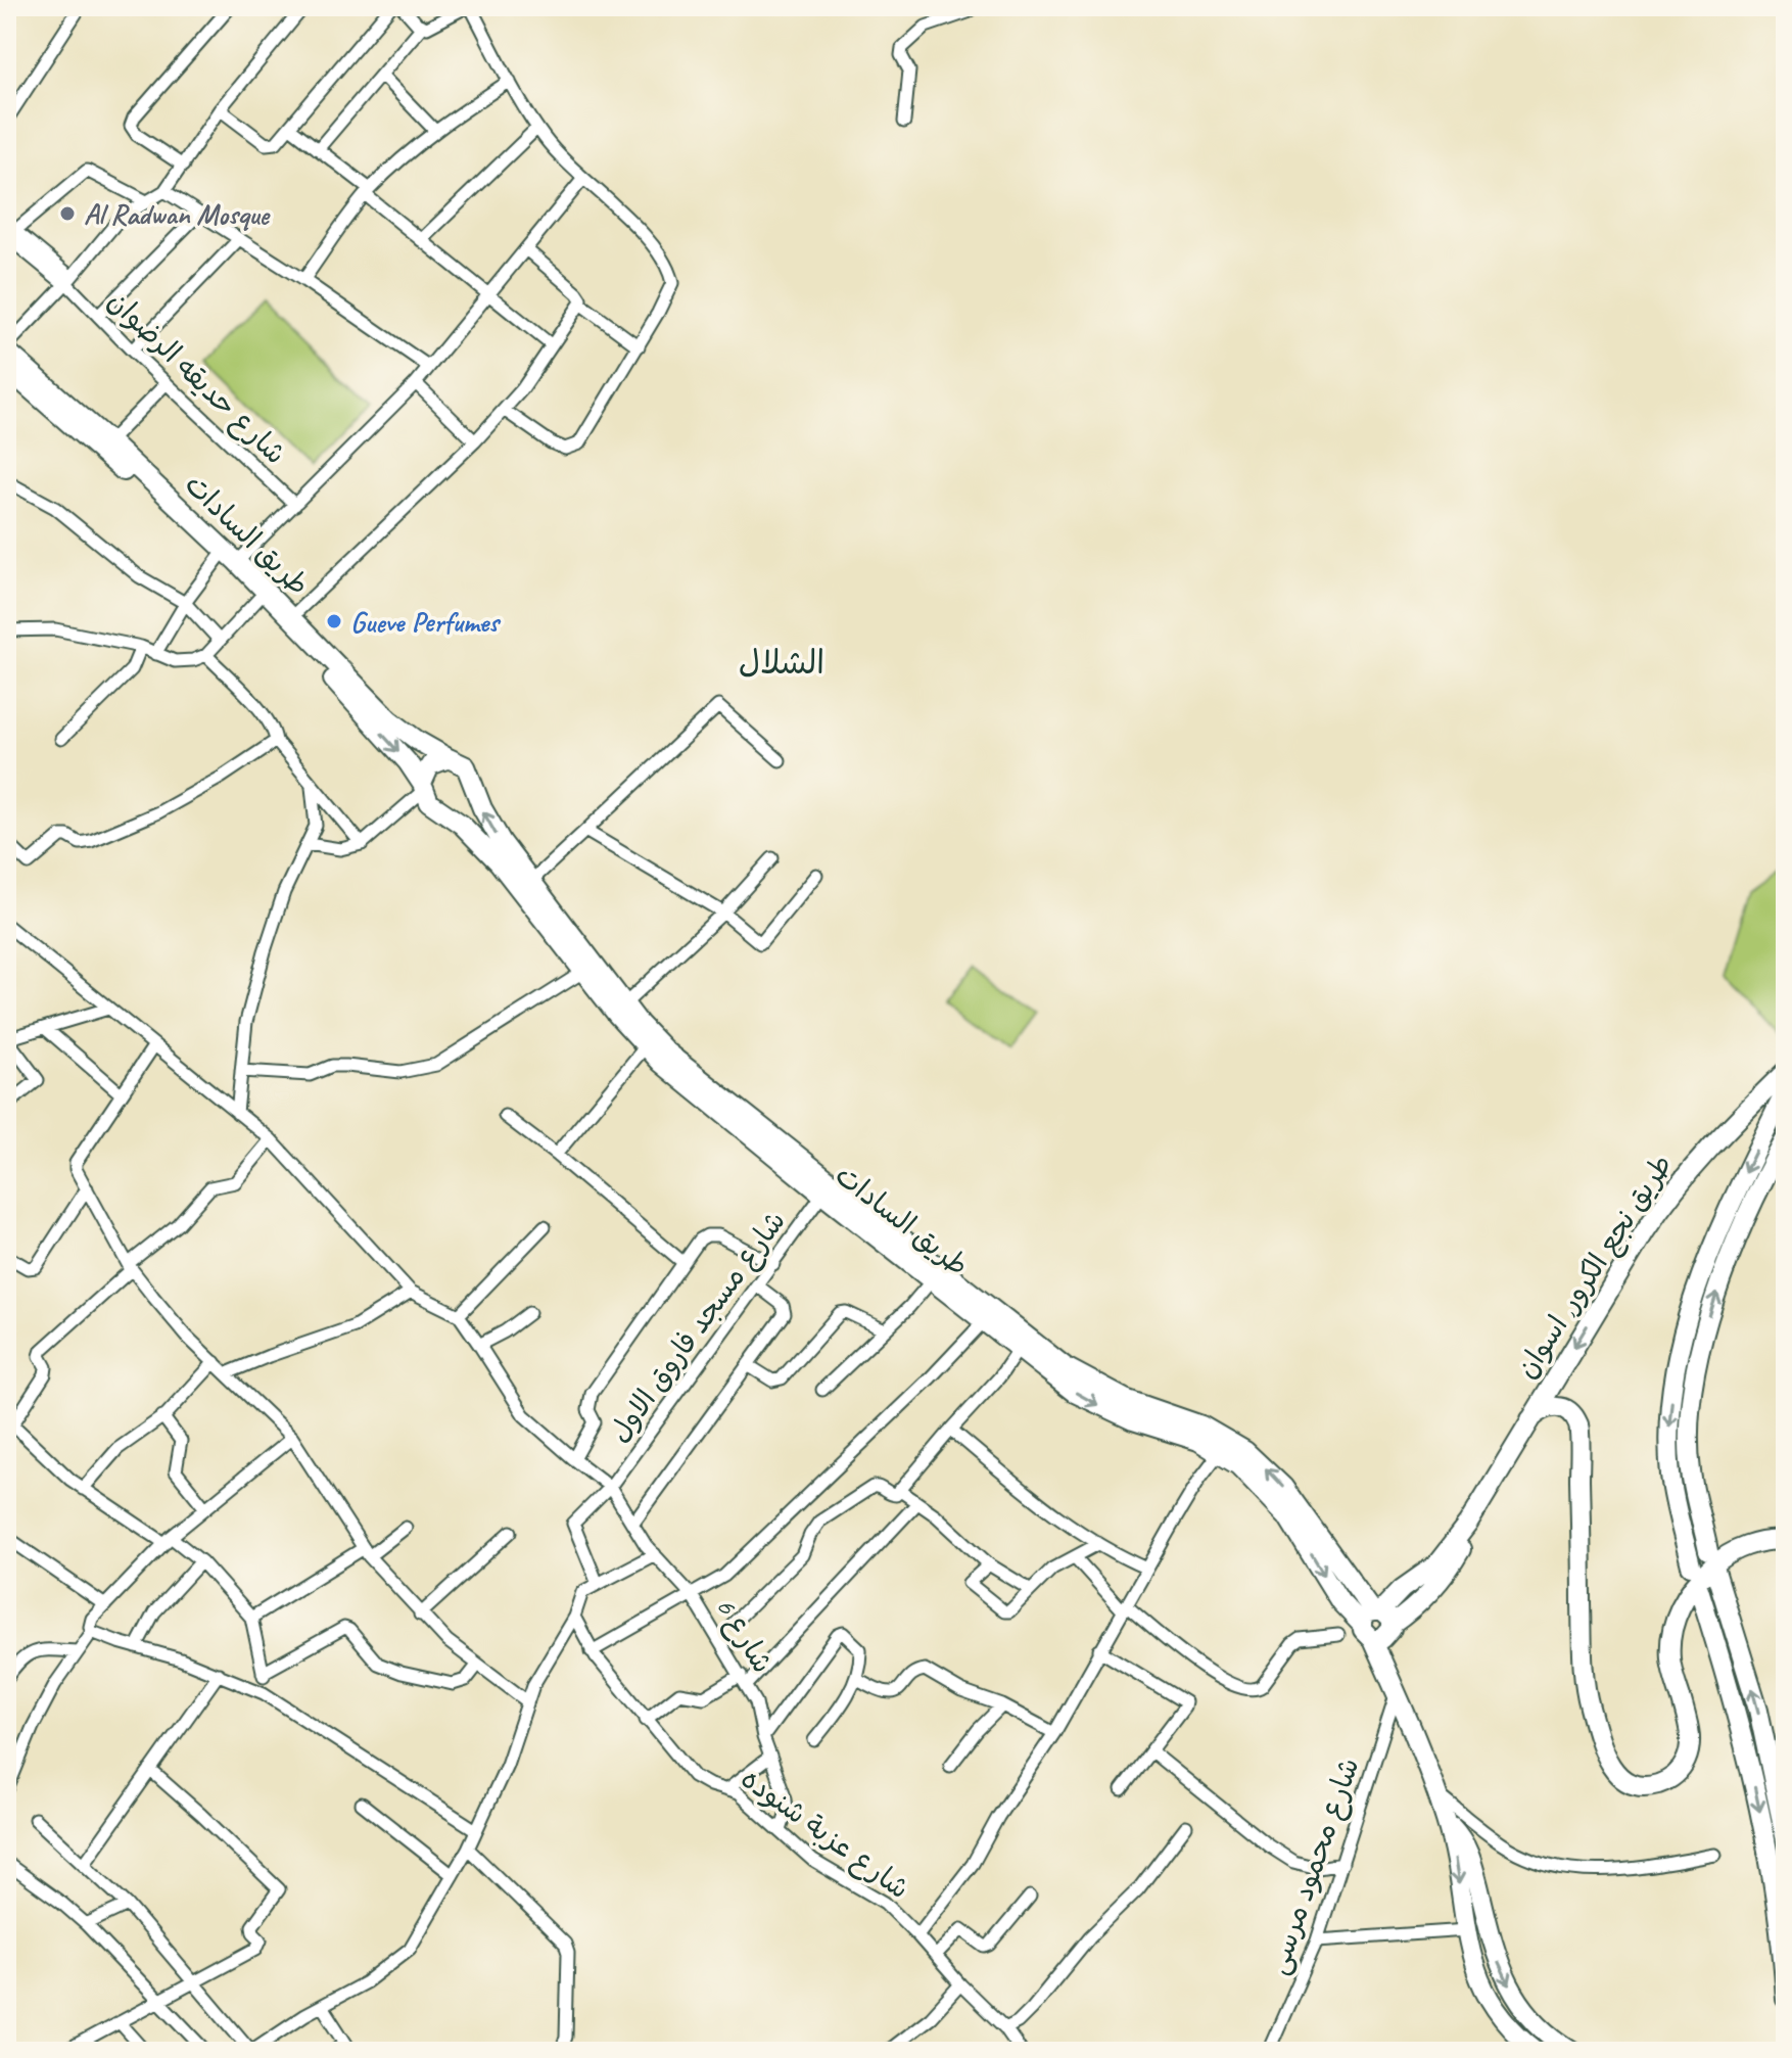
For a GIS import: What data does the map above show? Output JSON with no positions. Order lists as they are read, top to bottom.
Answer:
{
  "streets": {
    "main road": ["طريق السادات", "طريق نجع الكرور, اسوان"],
    "street": [
      "شارع حديقه الرضوان",
      "شارع مسجد فاروق الاول",
      "شارع 6",
      "شارع عزبة شنوده",
      "شارع محمود مرسى"
    ]
  },
  "crossings": [
    ["طريق السادات", "طريق نجع الكرور, اسوان"],
    ["طريق السادات", "شارع مسجد فاروق الاول"],
    ["شارع مسجد فاروق الاول", "شارع 6"],
    ["شارع 6", "شارع عزبة شنوده"]
  ],
  "one_way": ["طريق نجع الكرور, اسوان"],
  "districts": ["الشلال"],
  "places": ["Al Radwan Mosque", "Gueve Perfumes"]
}
